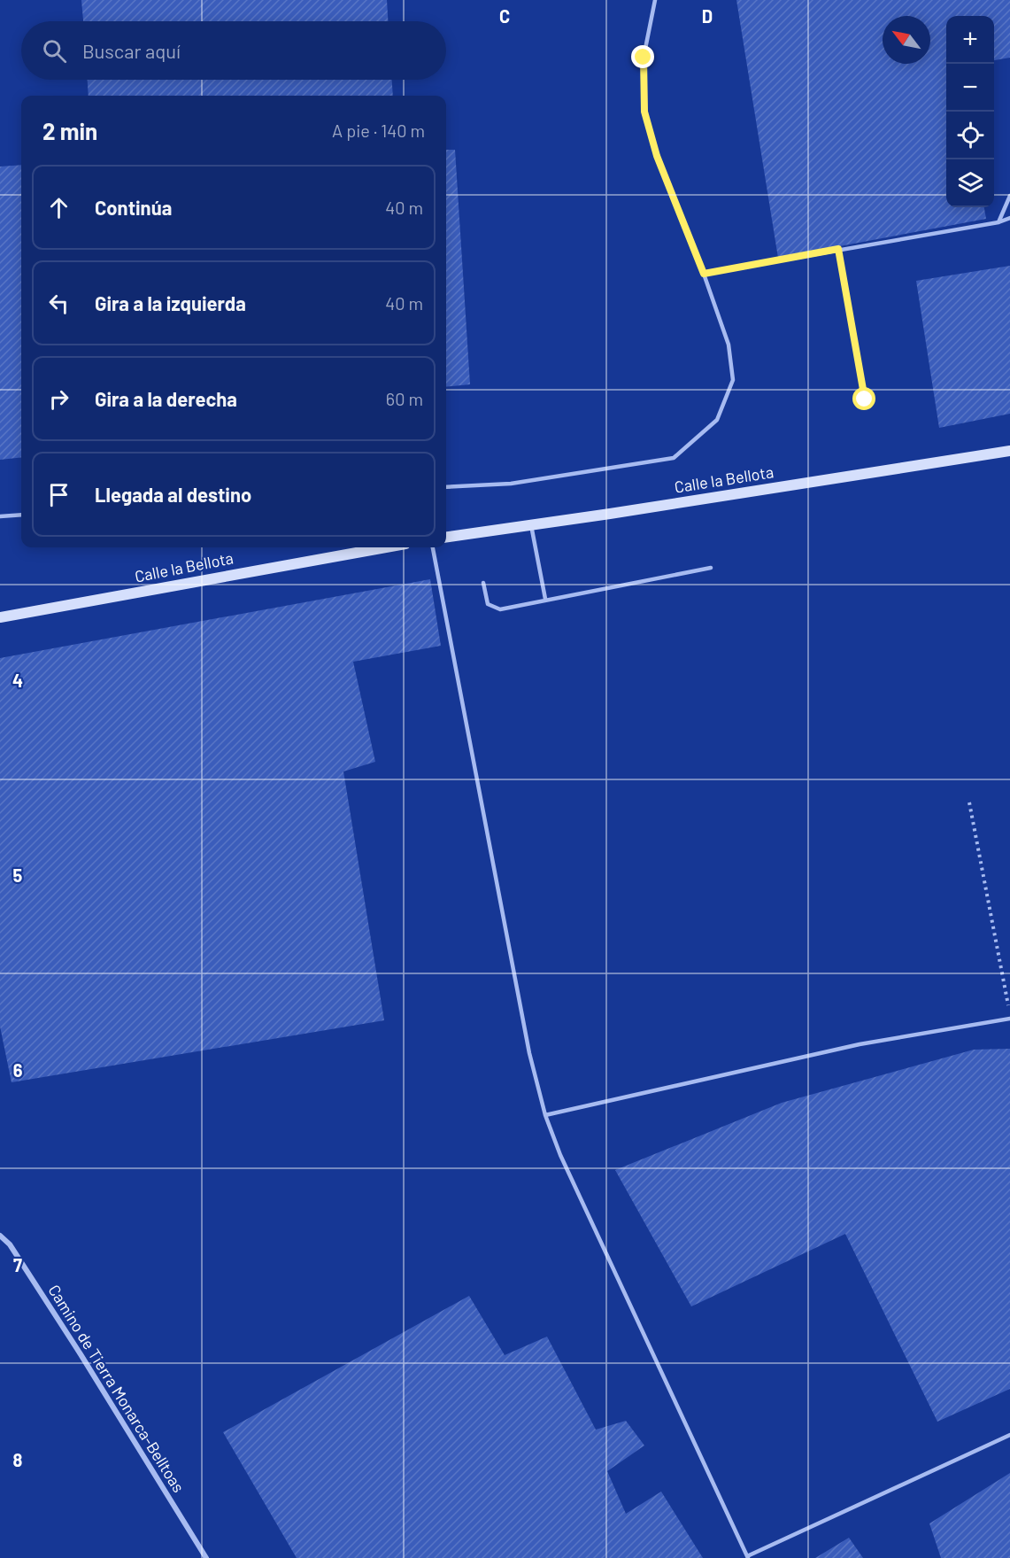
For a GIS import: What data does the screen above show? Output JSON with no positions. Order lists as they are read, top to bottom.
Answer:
{
  "streets": {
    "street": ["Calle la Bellota", "Camino de Tierra Monarca-Belltoas"]
  },
  "north": "top left",
  "page": {
    "map_buttons": ["+", "−"],
    "search": "Buscar aquí",
    "heading": ["2 min", "A pie · 140 m"],
    "list": [
      ["Continúa", "40 m"],
      ["Gira a la izquierda", "40 m"],
      ["Gira a la derecha", "60 m"],
      "Llegada al destino"
    ]
  },
  "grid": {
    "columns": ["C", "D"],
    "rows": [
      "4",
      "5",
      "6",
      "7",
      "8"
    ]
  }
}
